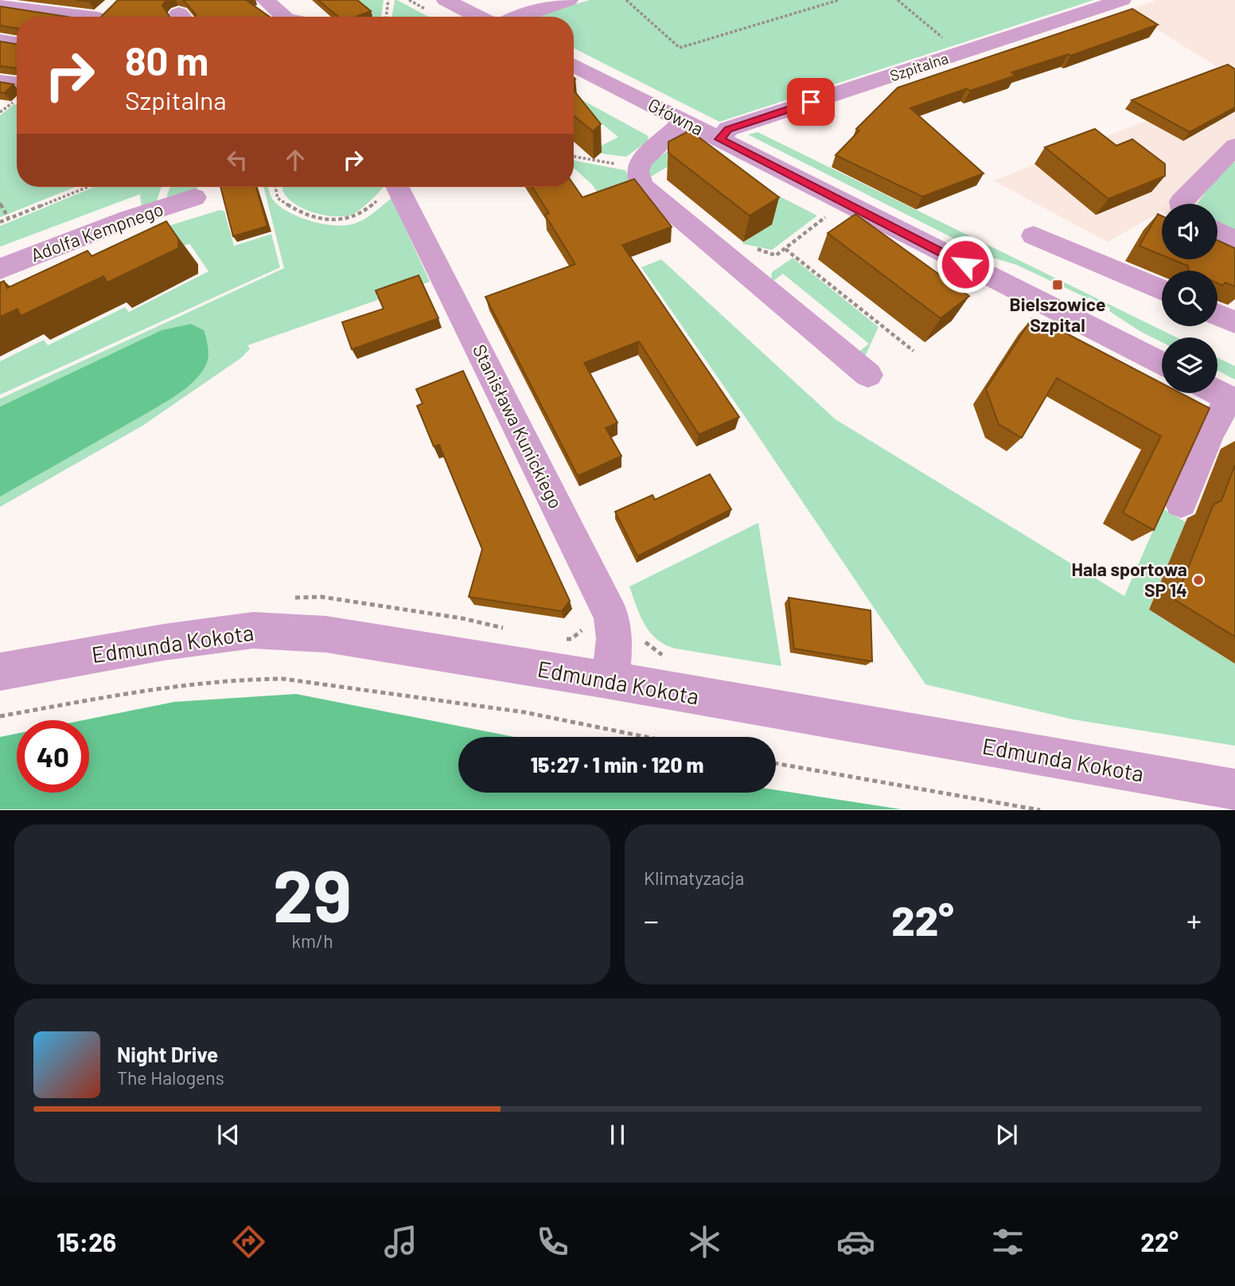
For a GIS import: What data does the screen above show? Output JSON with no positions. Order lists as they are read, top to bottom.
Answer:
{
  "streets": {
    "street": [
      "Szpitalna",
      "Główna",
      "Adolfa Kempnego",
      "Stanisława Kunickiego",
      "Edmunda Kokota"
    ]
  },
  "crossings": [
    ["Szpitalna", "Główna"],
    ["Stanisława Kunickiego", "Edmunda Kokota"]
  ],
  "places": {
    "transit": ["Bielszowice Szpital"],
    "other": ["Hala sportowa SP 14"]
  },
  "page": {
    "turn": ["80 m", "Szpitalna"],
    "limit": "40",
    "trip": "15:27 · 1 min · 120 m",
    "tile": [
      ["29", "km/h"],
      "Klimatyzacja"
    ],
    "heat": ["−", "22°", "+"],
    "song": ["Night Drive", "The Halogens"],
    "tabs": ["15:26", "22°"]
  }
}
